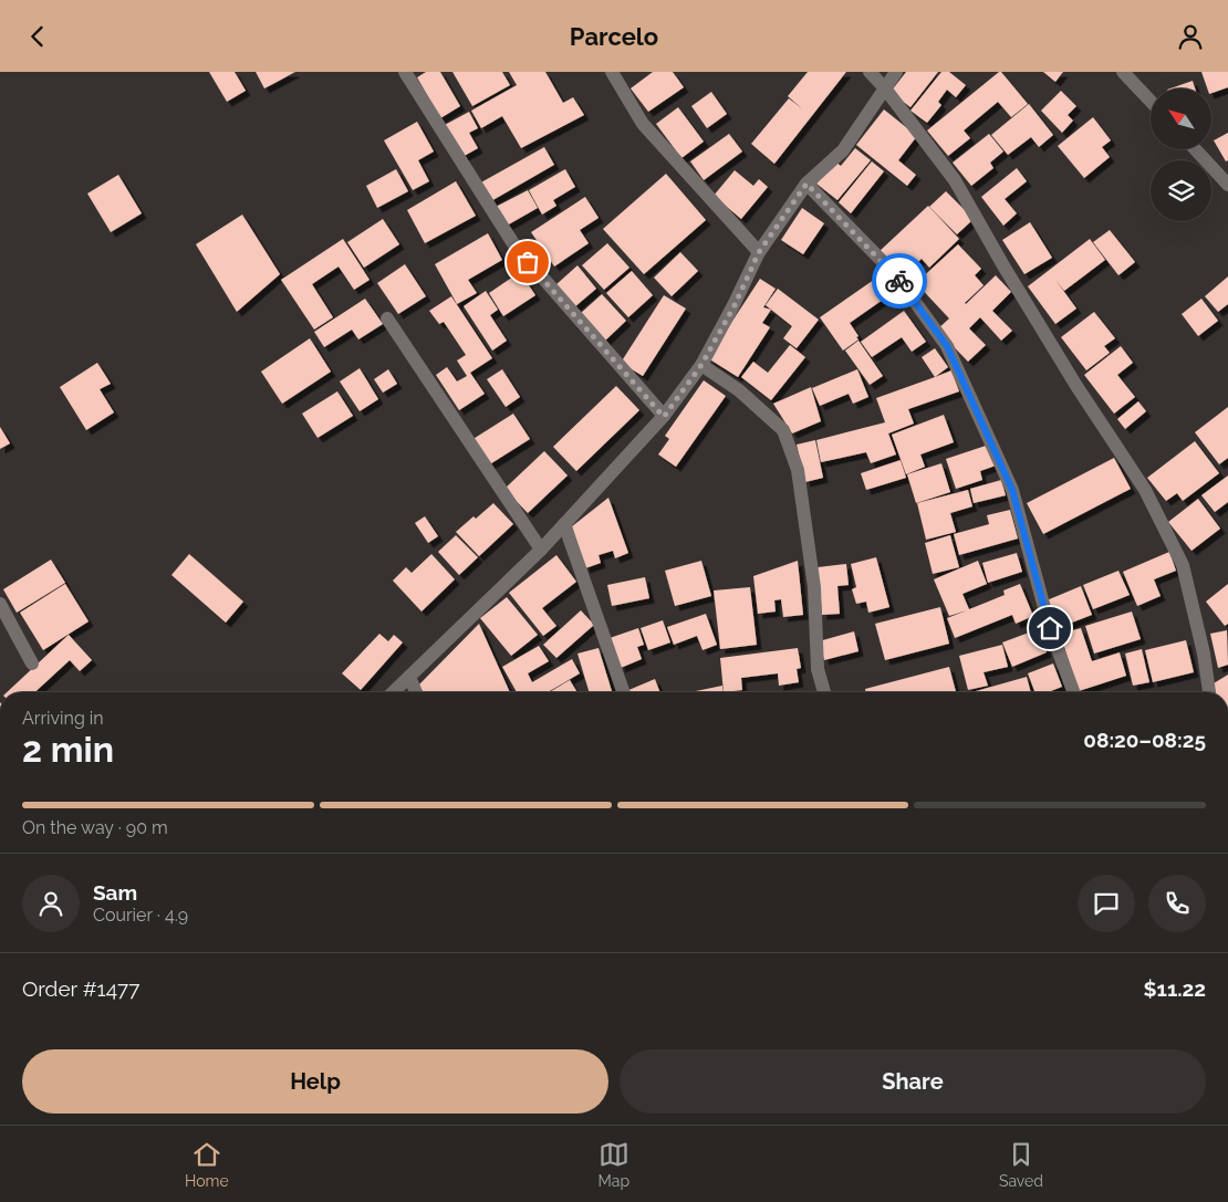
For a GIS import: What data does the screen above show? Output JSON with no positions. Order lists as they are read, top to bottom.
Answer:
{
  "north": "top left",
  "page": {
    "header": "Parcelo",
    "heading": ["2 min", "Arriving in", "08:20–08:25"],
    "panel": [
      "Sam",
      "Courier · 4.9",
      "Order #1477",
      "$11.22"
    ],
    "bar": "On the way · 90 m",
    "buttons": ["Help", "Share"],
    "tabs": ["Home", "Map", "Saved"]
  }
}
